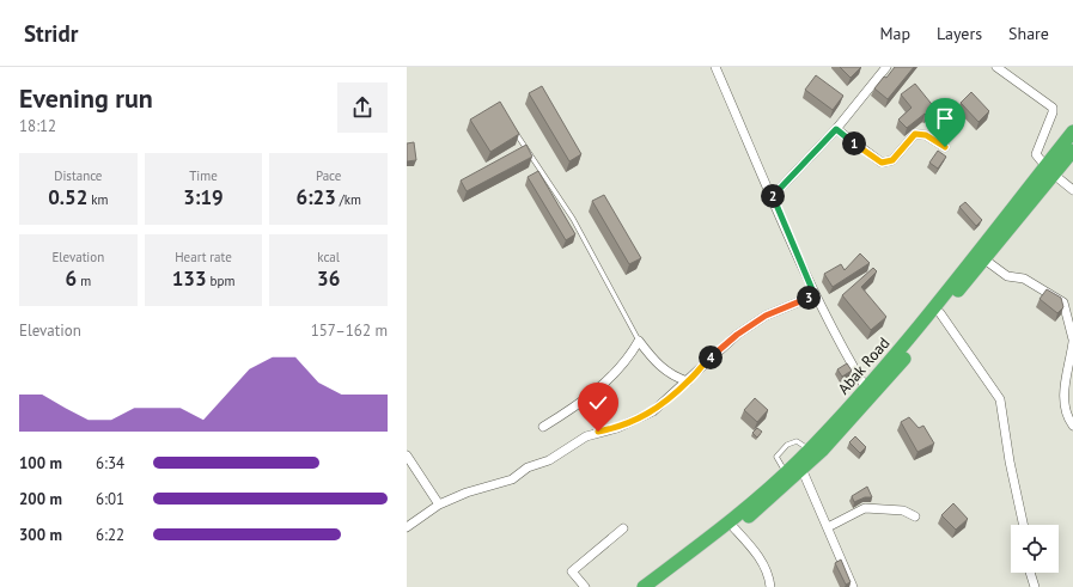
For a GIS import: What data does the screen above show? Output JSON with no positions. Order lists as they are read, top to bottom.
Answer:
{
  "streets": {
    "highway": ["Abak Road"]
  },
  "page": {
    "header": "Stridr",
    "nav": ["Map", "Layers", "Share"],
    "heading": ["Evening run", "18:12"],
    "pins": [
      "1",
      "2",
      "3",
      "4"
    ],
    "stats": [
      ["Distance", "0.52 km"],
      ["Time", "3:19"],
      ["Pace", "6:23 /km"],
      ["Elevation", "6 m"],
      ["Heart rate", "133 bpm"],
      ["kcal", "36"]
    ],
    "chart": ["Elevation", "157–162 m"],
    "list": [
      {
        "name": "100 m",
        "note": "6:34"
      },
      {
        "name": "200 m",
        "note": "6:01"
      },
      {
        "name": "300 m",
        "note": "6:22"
      }
    ]
  }
}
